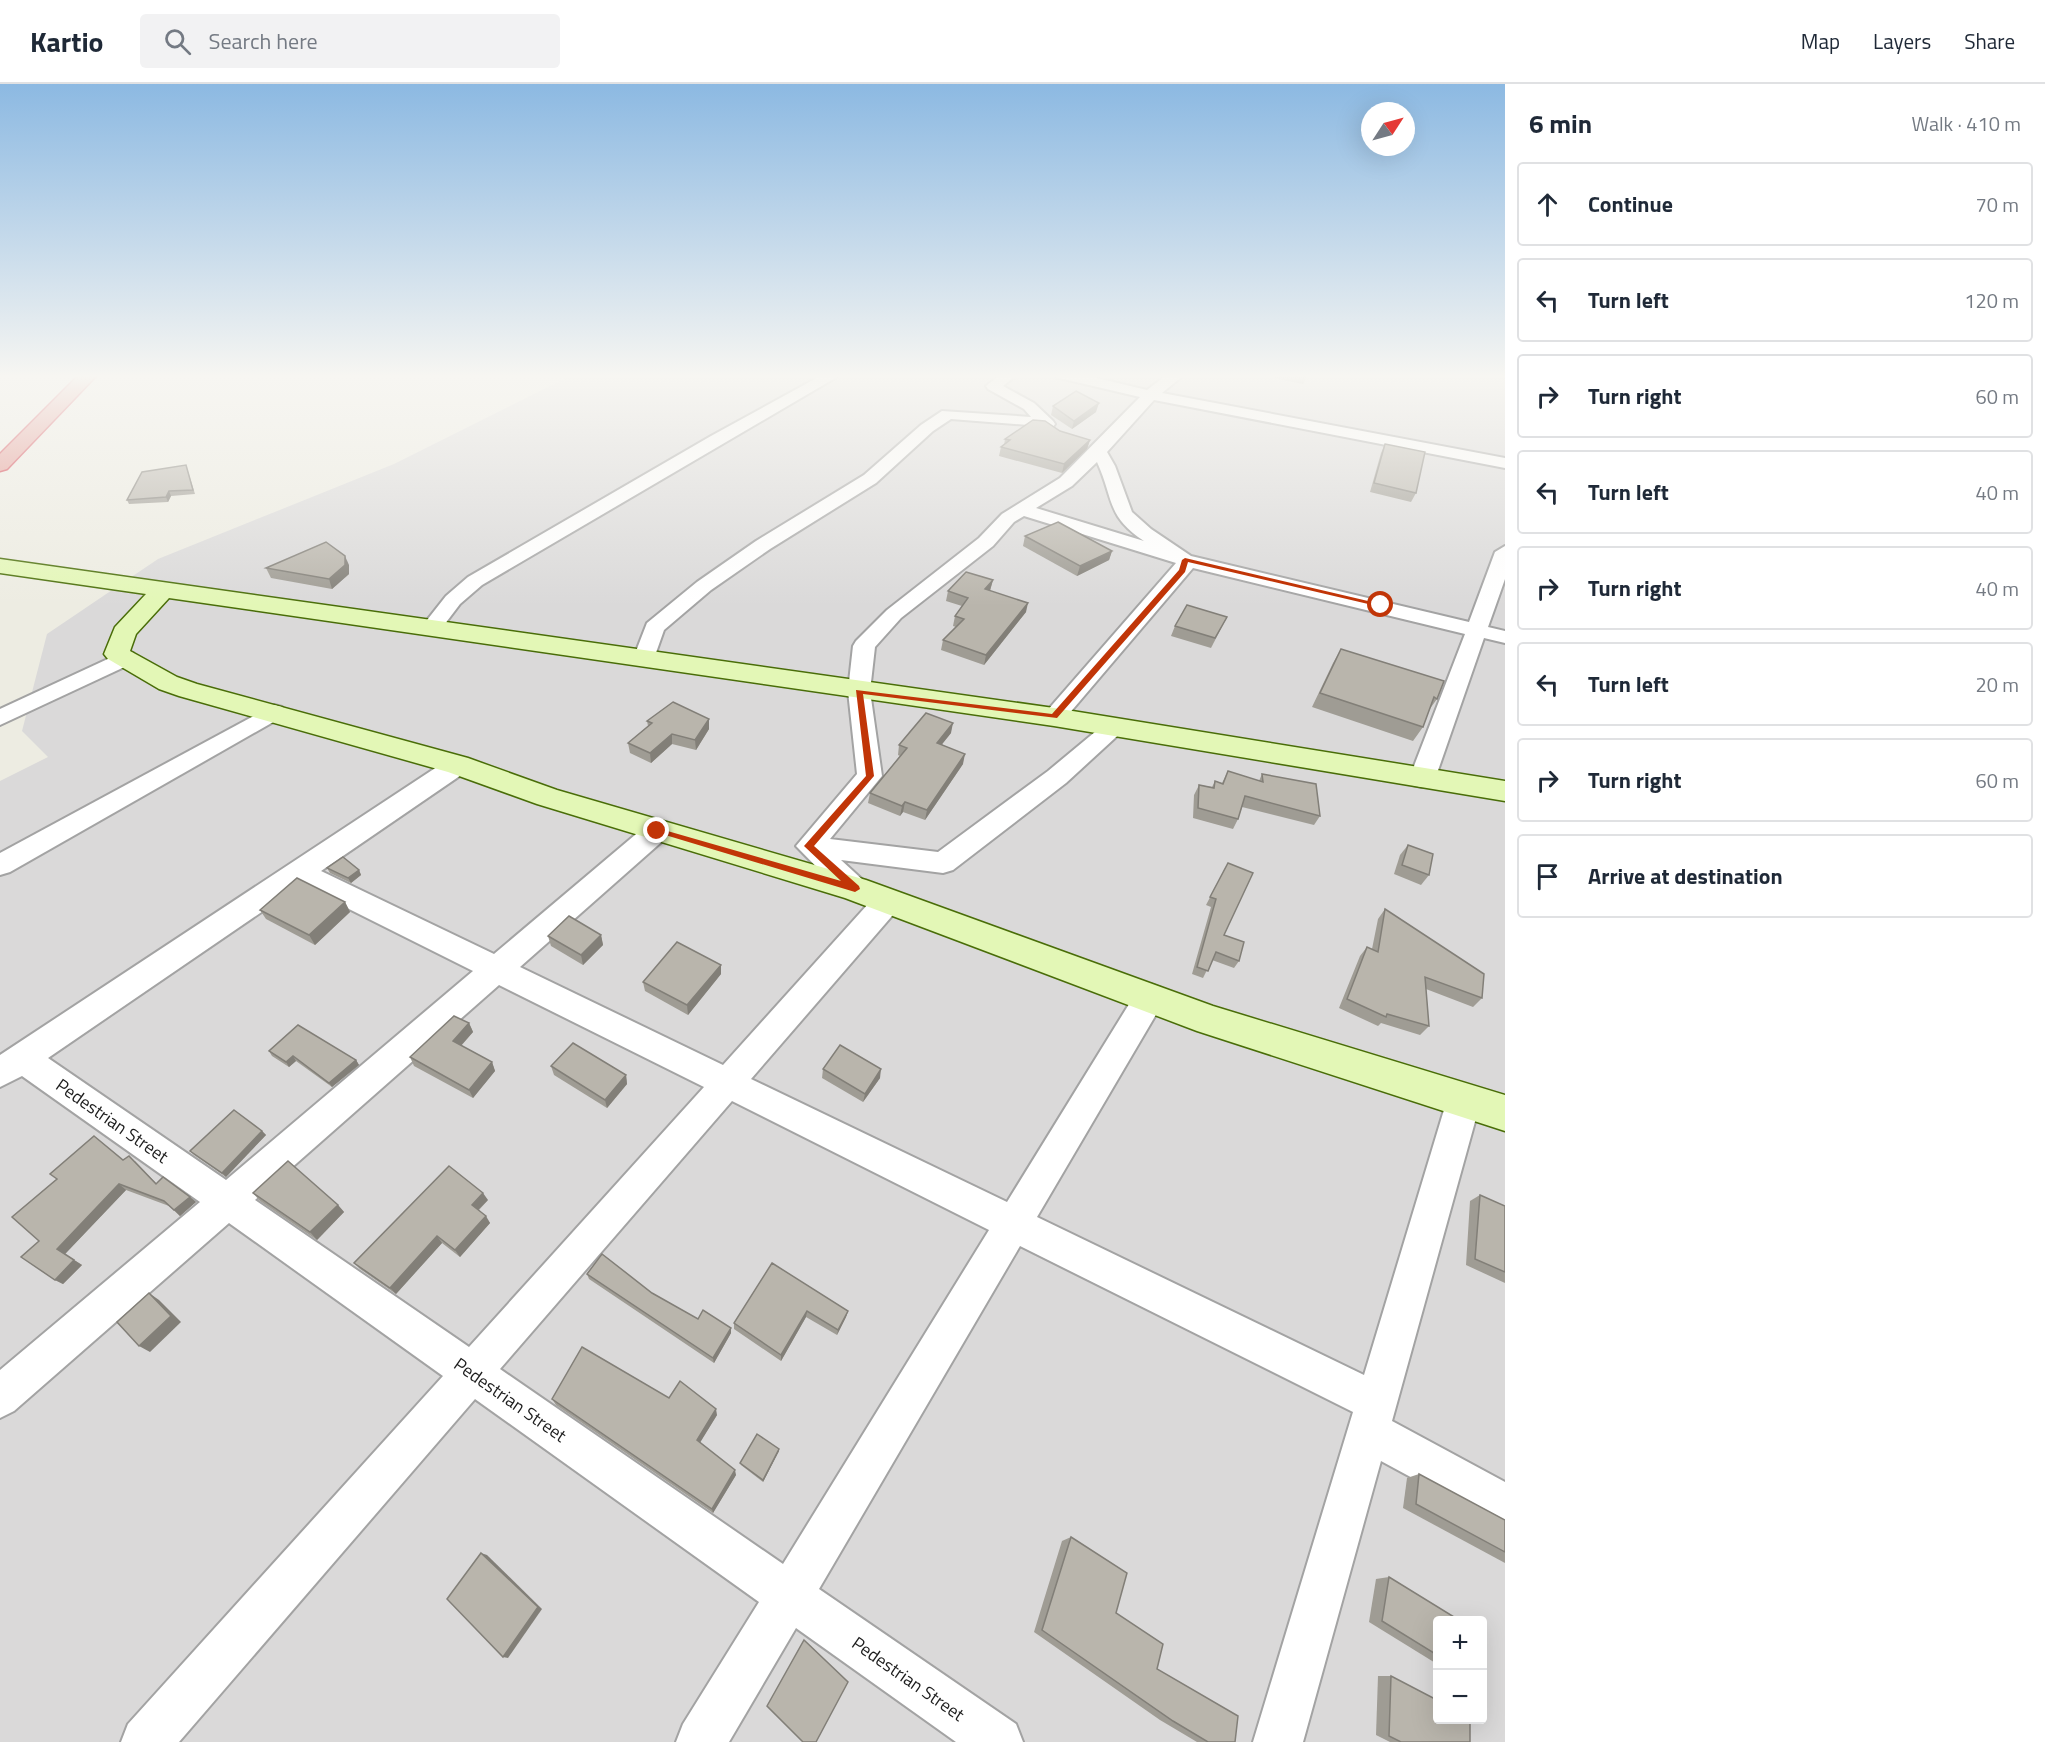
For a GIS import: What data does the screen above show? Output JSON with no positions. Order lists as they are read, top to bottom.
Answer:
{
  "streets": {
    "street": ["Pedestrian Street"]
  },
  "north": "top right",
  "page": {
    "header": "Kartio",
    "search": "Search here",
    "nav": ["Map", "Layers", "Share"],
    "heading": ["6 min", "Walk · 410 m"],
    "list": [
      ["Continue", "70 m"],
      ["Turn left", "120 m"],
      ["Turn right", "60 m"],
      ["Turn left", "40 m"],
      ["Turn right", "40 m"],
      ["Turn left", "20 m"],
      ["Turn right", "60 m"],
      "Arrive at destination"
    ],
    "map_buttons": ["+", "−"]
  }
}
